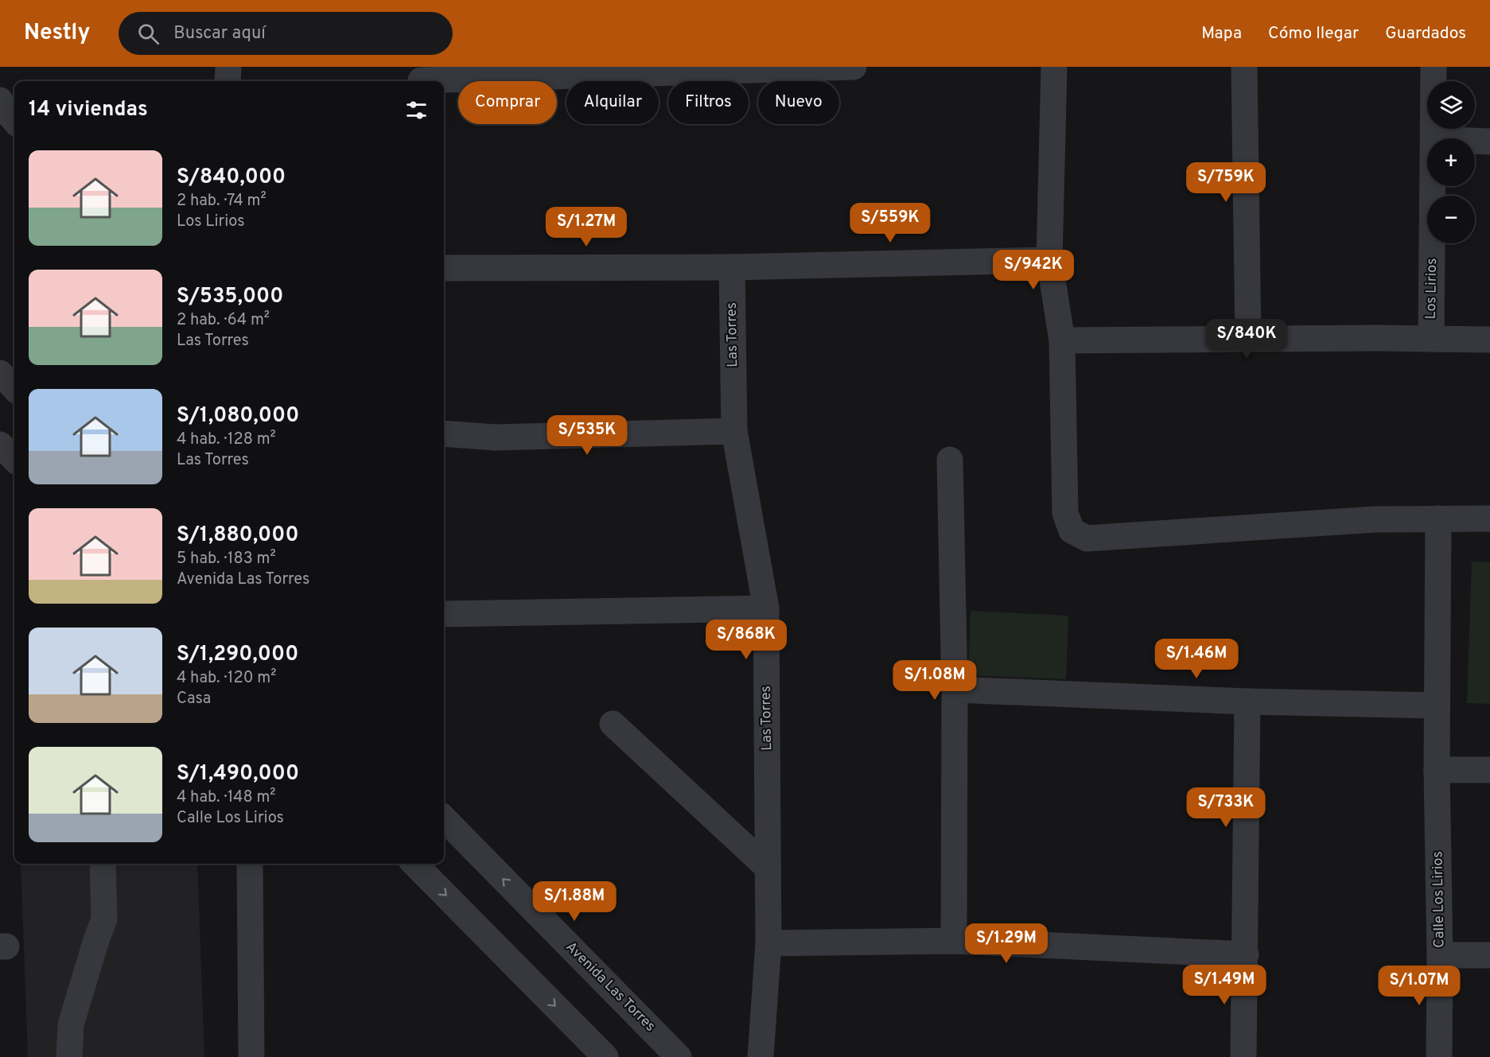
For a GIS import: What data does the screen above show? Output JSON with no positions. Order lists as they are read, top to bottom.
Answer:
{
  "streets": {
    "street": [
      "Los Lirios",
      "Las Torres",
      "Calle Los Lirios",
      "Avenida Las Torres"
    ]
  },
  "page": {
    "header": "Nestly",
    "search": "Buscar aquí",
    "nav": ["Mapa", "Cómo llegar", "Guardados"],
    "map_buttons": ["+", "−"],
    "chip": [
      "Comprar",
      "Alquilar",
      "Filtros",
      "Nuevo"
    ],
    "heading": "14 viviendas",
    "list": [
      {
        "name": "S/840,000",
        "note": "2 hab. · 74 m² · Los Lirios"
      },
      {
        "name": "S/535,000",
        "note": "2 hab. · 64 m² · Las Torres"
      },
      {
        "name": "S/1,080,000",
        "note": "4 hab. · 128 m² · Las Torres"
      },
      {
        "name": "S/1,880,000",
        "note": "5 hab. · 183 m² · Avenida Las Torres"
      },
      {
        "name": "S/1,290,000",
        "note": "4 hab. · 120 m² · Casa"
      },
      {
        "name": "S/1,490,000",
        "note": "4 hab. · 148 m² · Calle Los Lirios"
      }
    ],
    "price": [
      "S/759K",
      "S/559K",
      "S/1.27M",
      "S/942K",
      "S/840K",
      "S/535K",
      "S/868K",
      "S/1.46M",
      "S/1.08M",
      "S/733K",
      "S/1.88M",
      "S/1.29M",
      "S/1.49M",
      "S/1.07M"
    ]
  }
}
